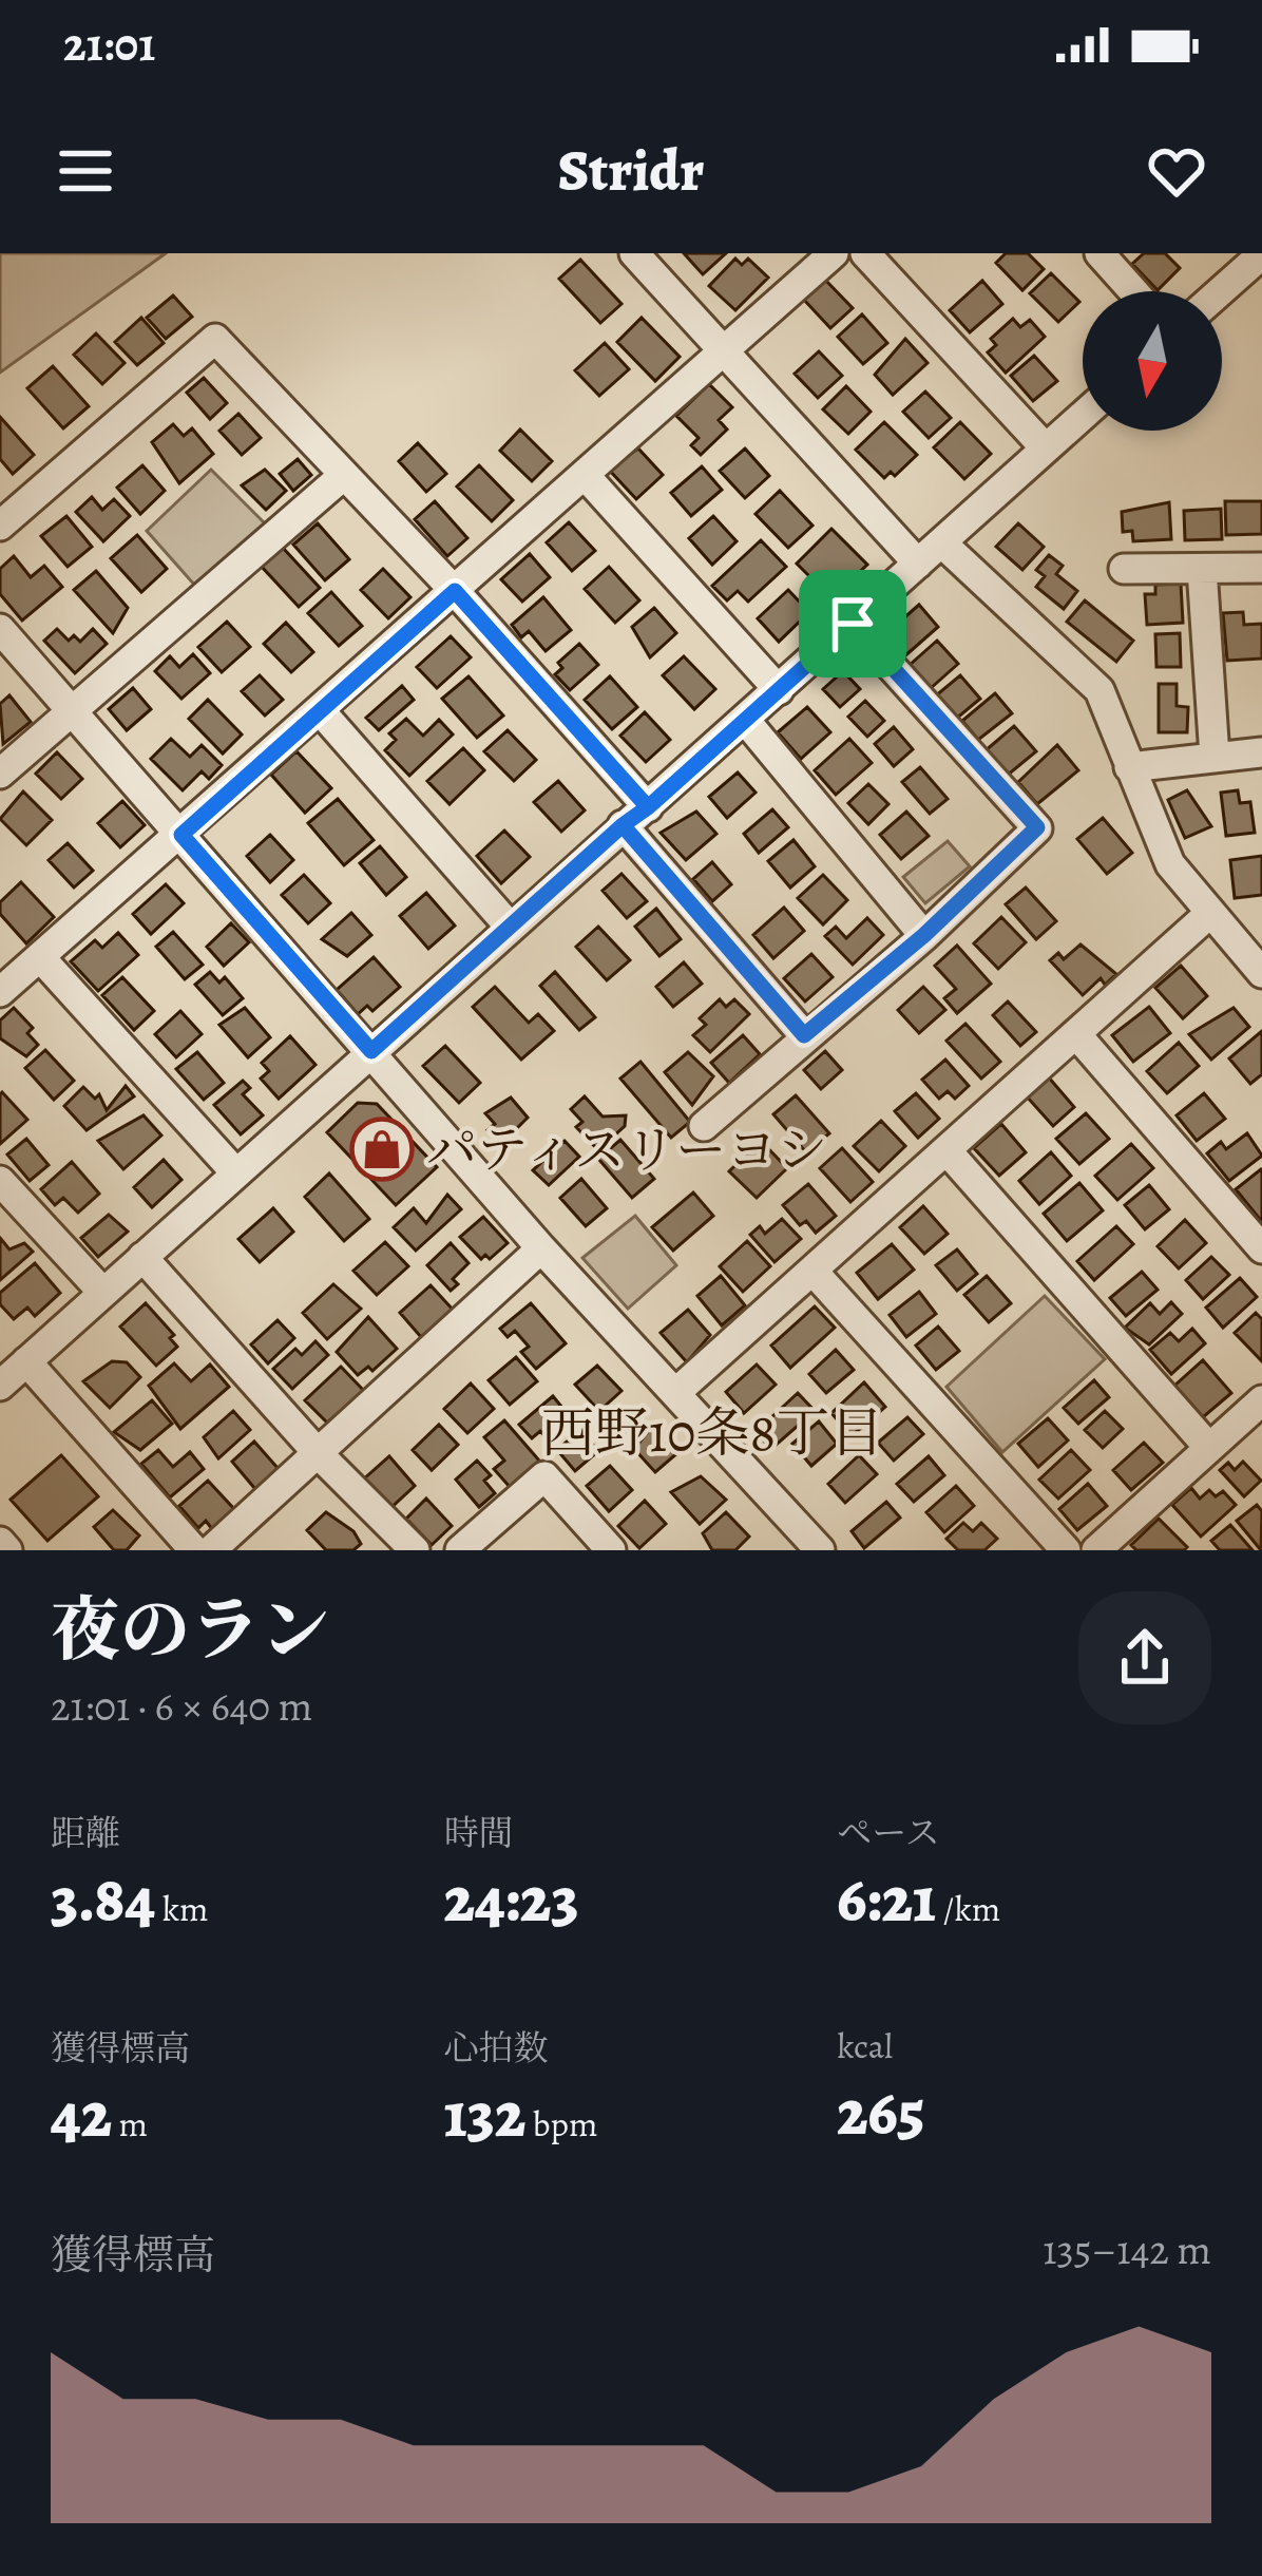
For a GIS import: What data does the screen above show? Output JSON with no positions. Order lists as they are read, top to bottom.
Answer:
{
  "districts": ["西野10条8丁目"],
  "places": {
    "shop": ["パティスリーヨシ"]
  },
  "north": "bottom",
  "page": {
    "status": "21:01",
    "header": "Stridr",
    "heading": ["夜のラン", "21:01 · 6 × 640 m"],
    "stats": [
      ["距離", "3.84 km"],
      ["時間", "24:23"],
      ["ペース", "6:21 /km"],
      ["獲得標高", "42 m"],
      ["心拍数", "132 bpm"],
      ["kcal", "265"]
    ],
    "chart": ["獲得標高", "135–142 m"]
  }
}
